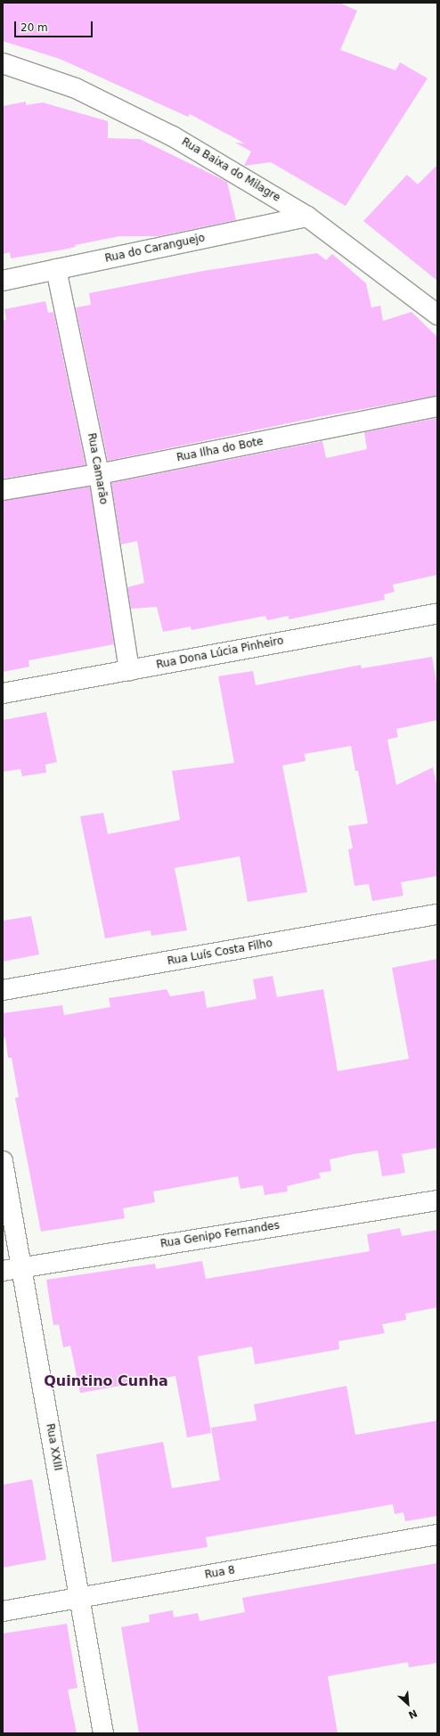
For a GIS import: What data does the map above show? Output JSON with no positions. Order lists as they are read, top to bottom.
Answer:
{
  "streets": {
    "street": [
      "Rua Baixa do Milagre",
      "Rua do Caranguejo",
      "Rua Ilha do Bote",
      "Rua Camarão",
      "Rua Dona Lúcia Pinheiro",
      "Rua Luís Costa Filho",
      "Rua Genipo Fernandes",
      "Rua XXIII",
      "Rua 8"
    ]
  },
  "crossings": [
    ["Rua Baixa do Milagre", "Rua do Caranguejo"],
    ["Rua do Caranguejo", "Rua Camarão"],
    ["Rua Ilha do Bote", "Rua Camarão"],
    ["Rua Camarão", "Rua Dona Lúcia Pinheiro"],
    ["Rua Genipo Fernandes", "Rua XXIII"],
    ["Rua XXIII", "Rua 8"]
  ],
  "districts": ["Quintino Cunha"],
  "scale_bar": "20 m",
  "north": "bottom right"
}
